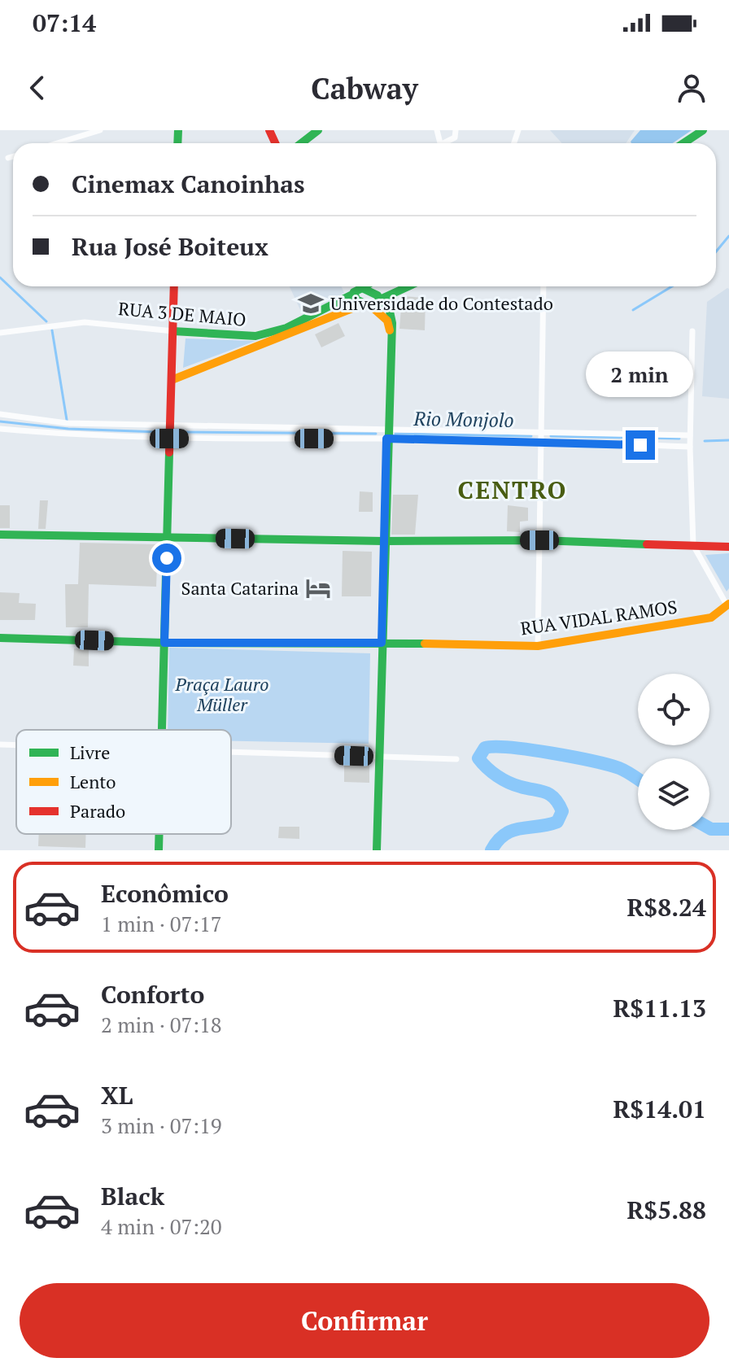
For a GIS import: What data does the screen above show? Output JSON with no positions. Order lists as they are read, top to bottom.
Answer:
{
  "streets": {
    "main road": ["RUA 3 DE MAIO", "RUA VIDAL RAMOS"]
  },
  "districts": ["CENTRO"],
  "water": ["Rio Monjolo"],
  "parks": ["Praça Lauro Müller"],
  "places": {
    "school or university": ["Universidade do Contestado"],
    "hotel": ["Santa Catarina"]
  },
  "legend": ["Livre", "Lento", "Parado"],
  "page": {
    "status": "07:14",
    "header": "Cabway",
    "banner": ["Cinemax Canoinhas", "Rua José Boiteux"],
    "bubble": "2 min",
    "list": [
      {
        "name": "Econômico",
        "note": "1 min · 07:17",
        "value": "R$8.24"
      },
      {
        "name": "Conforto",
        "note": "2 min · 07:18",
        "value": "R$11.13"
      },
      {
        "name": "XL",
        "note": "3 min · 07:19",
        "value": "R$14.01"
      },
      {
        "name": "Black",
        "note": "4 min · 07:20",
        "value": "R$5.88"
      }
    ],
    "buttons": "Confirmar"
  }
}
